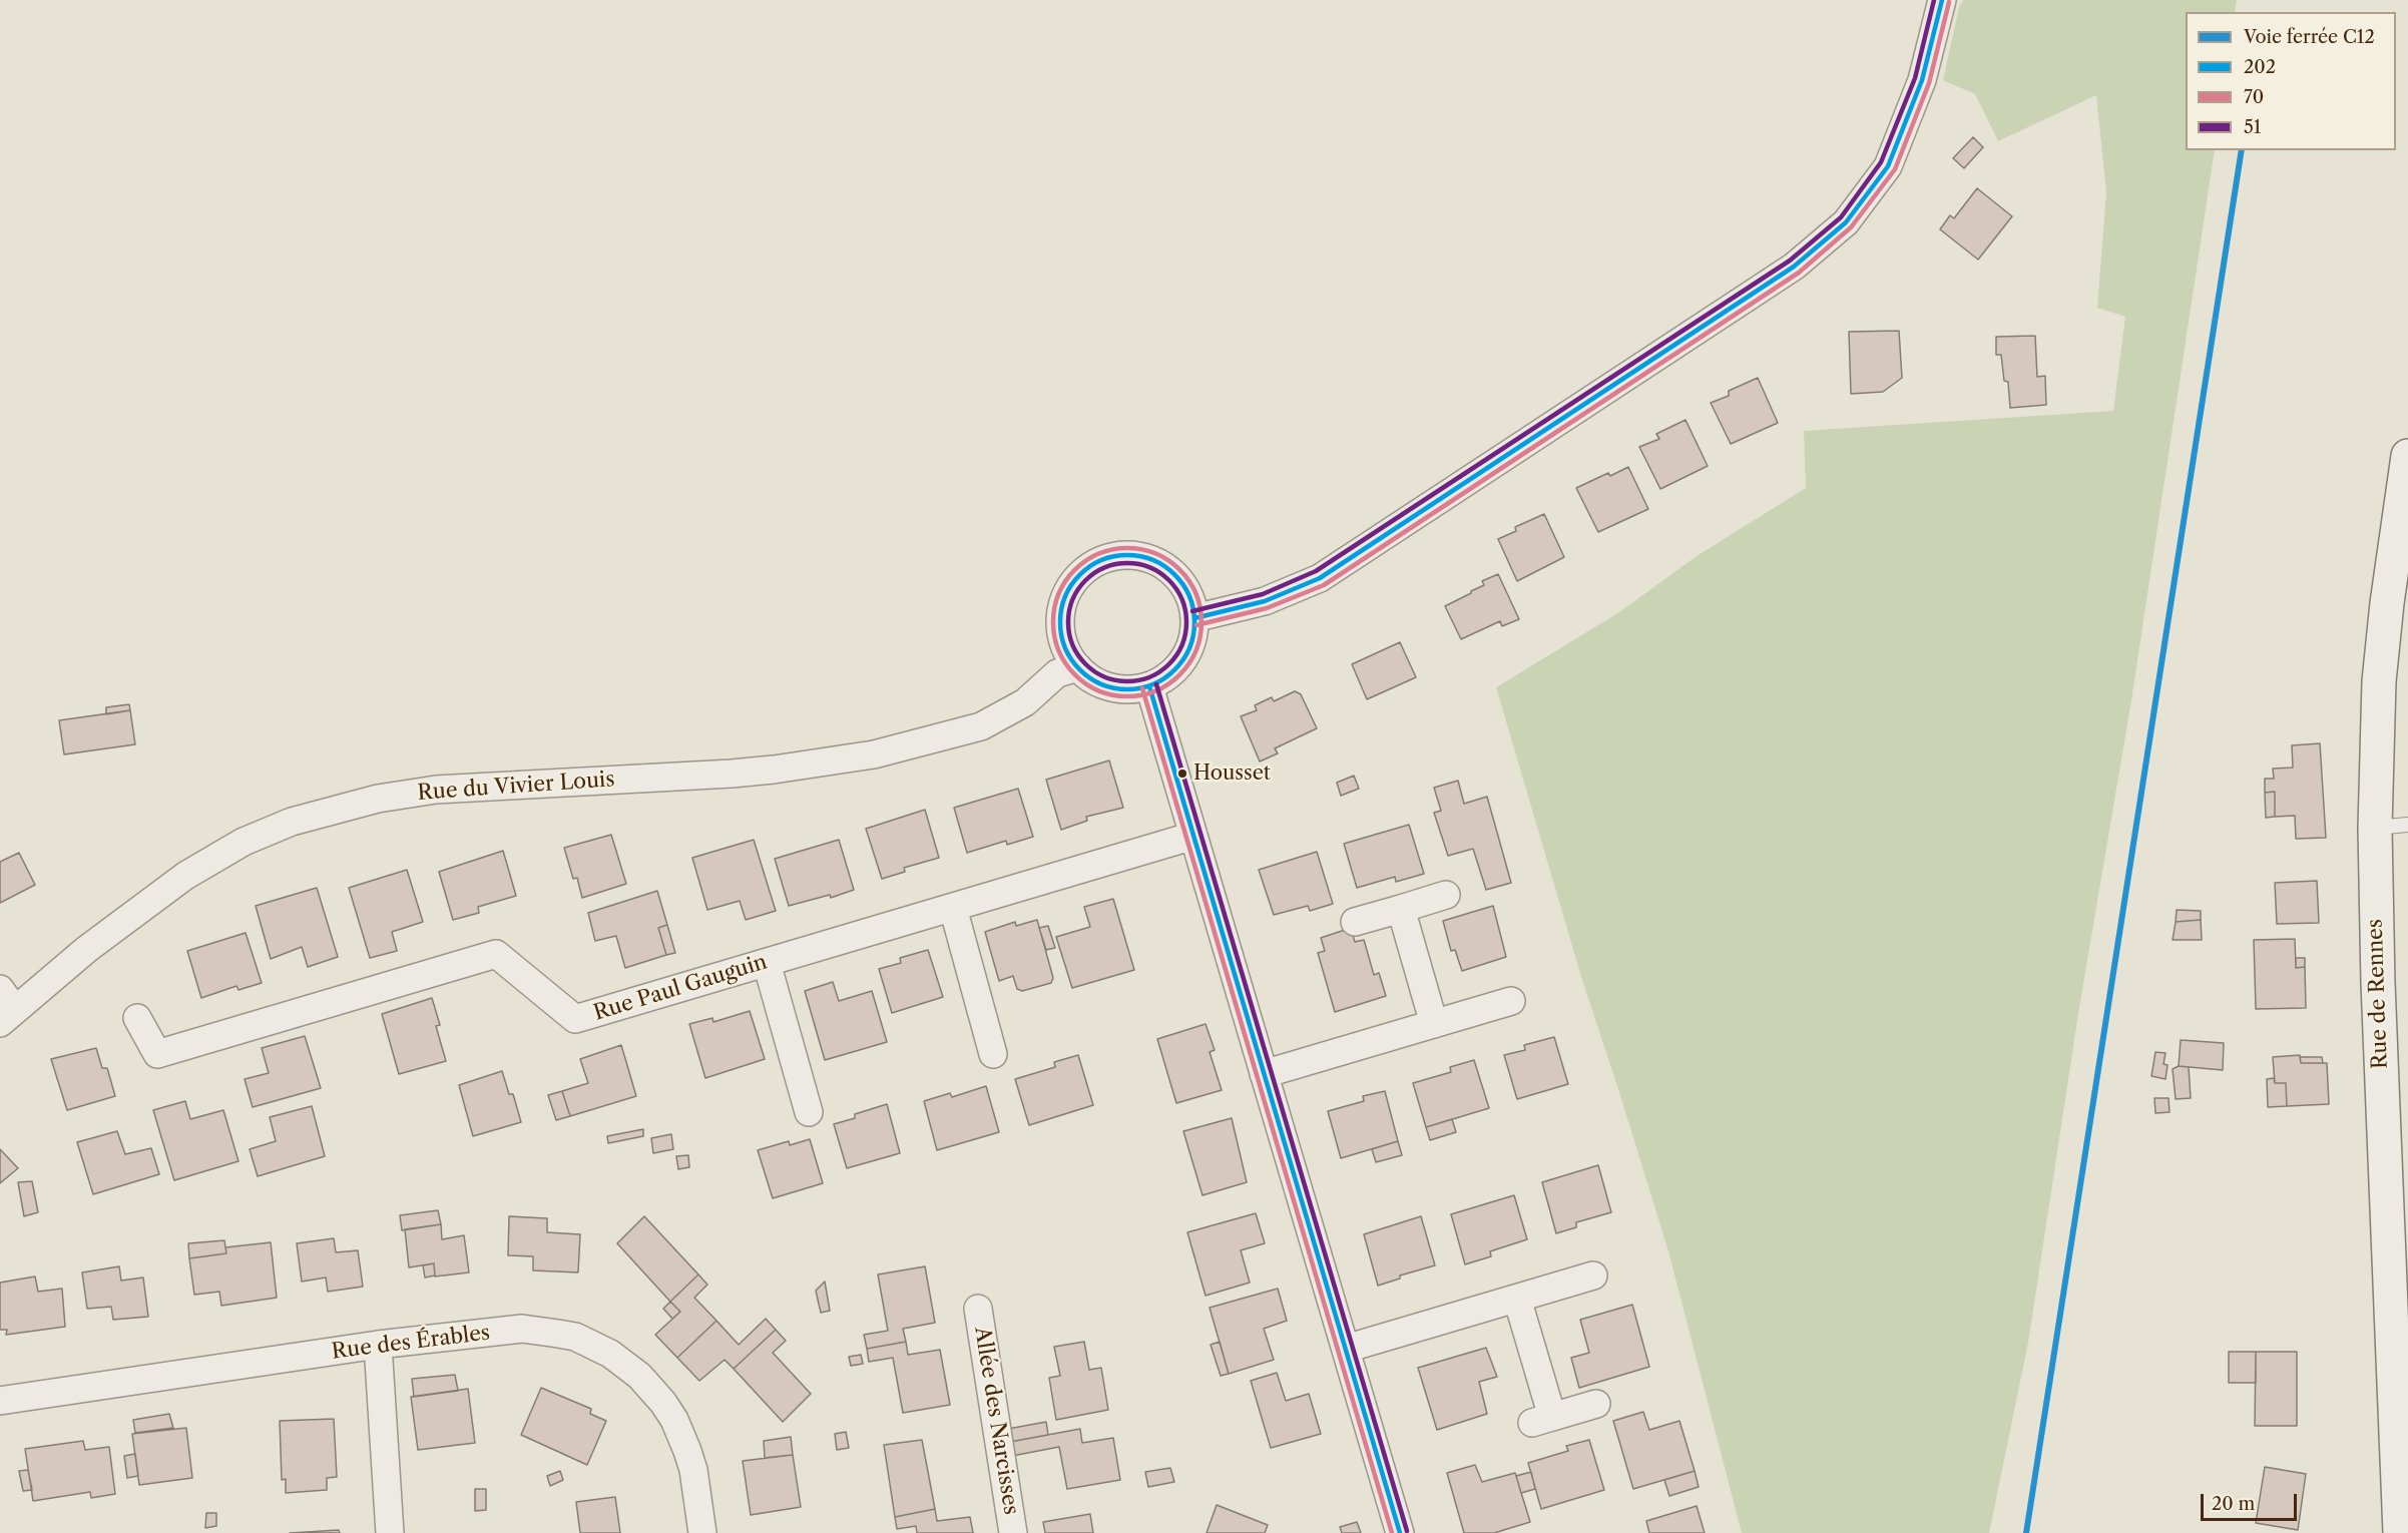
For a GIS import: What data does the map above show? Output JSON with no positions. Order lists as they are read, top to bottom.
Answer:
{
  "streets": {
    "main road": ["Rue de Rennes"],
    "street": [
      "Rue du Vivier Louis",
      "Rue Paul Gauguin",
      "Rue des Érables",
      "Allée des Narcisses"
    ]
  },
  "places": ["Housset"],
  "lines": [
    "transit line 202",
    "transit line 51",
    "transit line 70",
    "rail line C12"
  ],
  "legend": [
    "Voie ferrée C12",
    "202",
    "70",
    "51"
  ],
  "scale_bar": "20 m"
}
